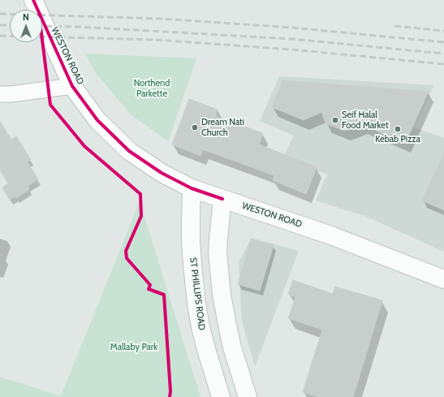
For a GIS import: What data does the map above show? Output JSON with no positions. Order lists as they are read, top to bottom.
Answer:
{
  "streets": {
    "main road": ["WESTON ROAD", "ST PHILLIPS ROAD"]
  },
  "crossings": [
    ["WESTON ROAD", "ST PHILLIPS ROAD"]
  ],
  "parks": ["Northend Parkette", "Mallaby Park"],
  "places": ["Seif Halal Food Market", "Dream Nati Church", "Kebab Pizza"],
  "north": "top"
}
